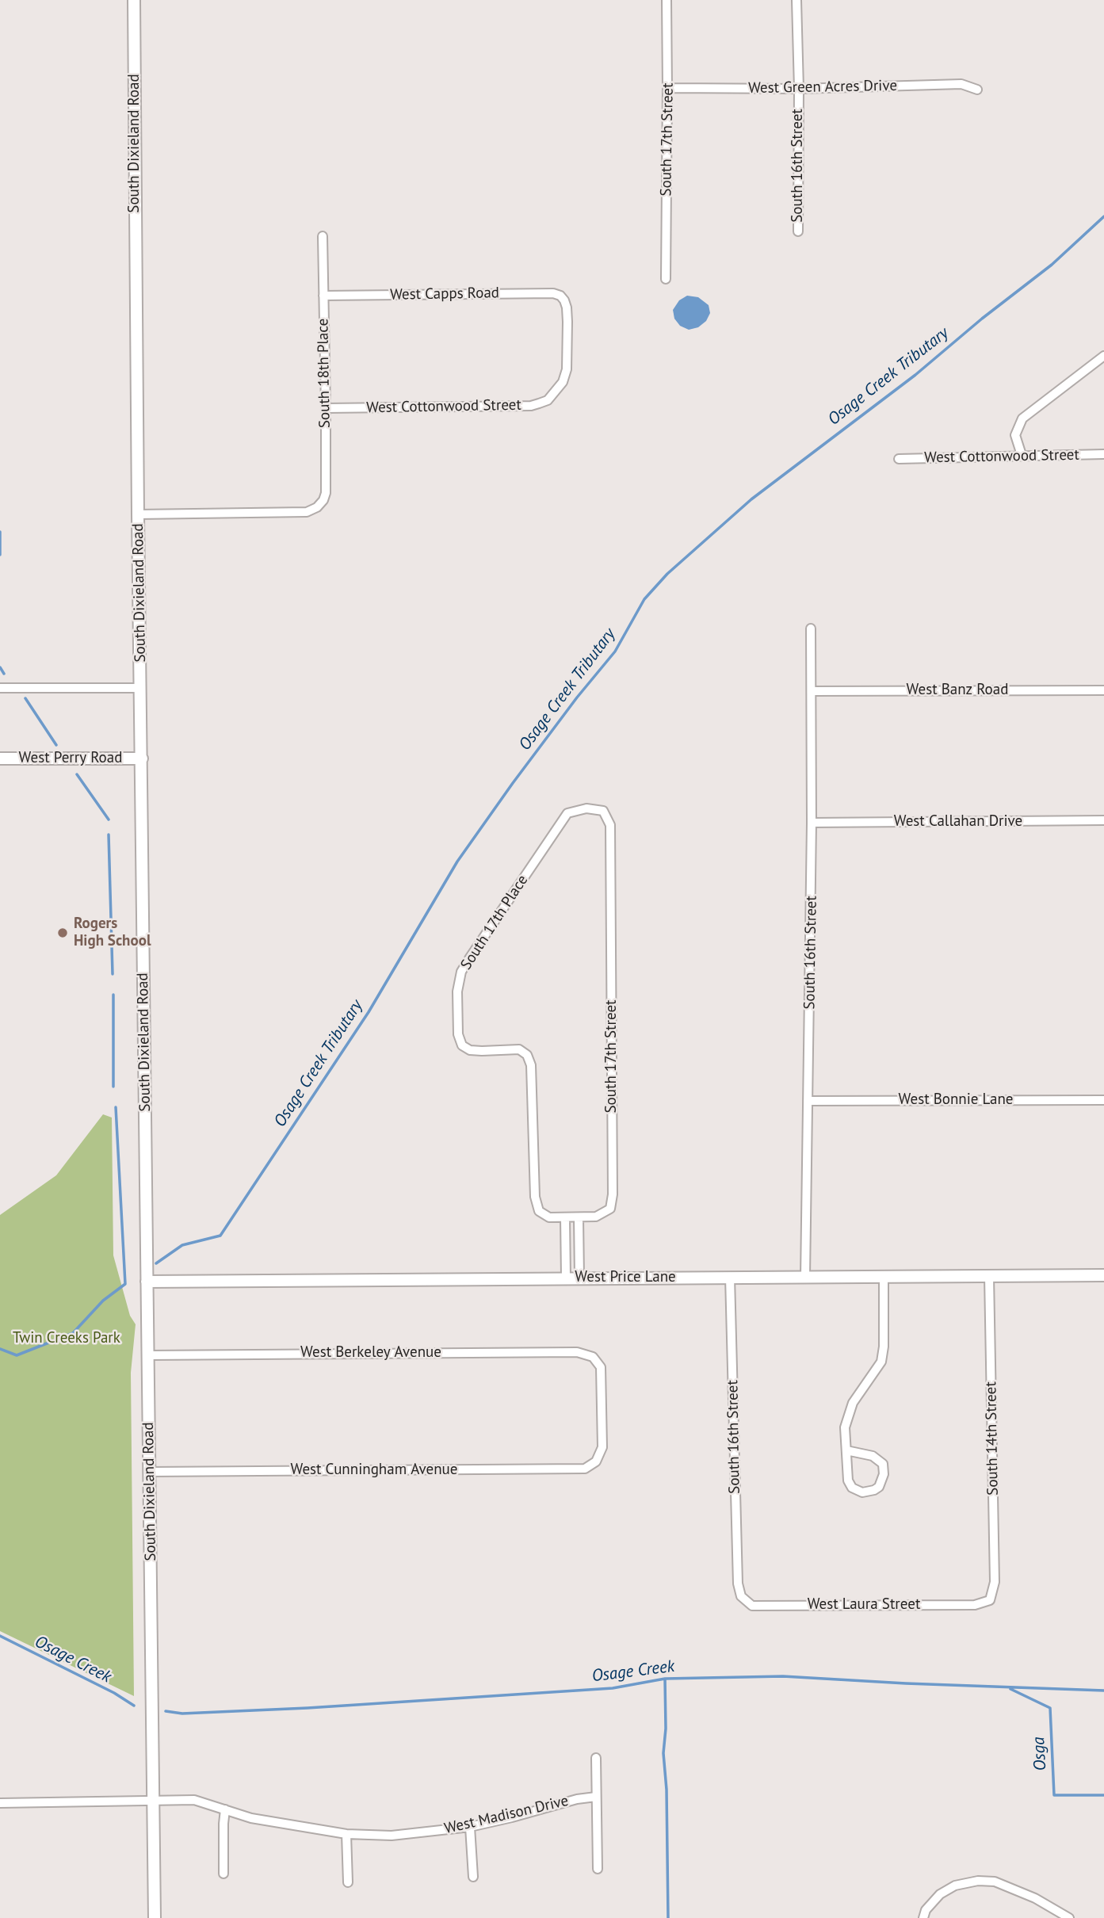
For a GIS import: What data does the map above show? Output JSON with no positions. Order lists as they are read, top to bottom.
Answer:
{
  "streets": {
    "main road": ["South Dixieland Road", "West Perry Road", "West Price Lane"],
    "street": [
      "West Green Acres Drive",
      "South 17th Street",
      "South 16th Street",
      "West Capps Road",
      "South 18th Place",
      "West Cottonwood Street",
      "West Banz Road",
      "West Callahan Drive",
      "South 17th Place",
      "West Bonnie Lane",
      "West Berkeley Avenue",
      "South 14th Street",
      "West Cunningham Avenue",
      "West Laura Street",
      "West Madison Drive"
    ]
  },
  "crossings": [
    ["West Green Acres Drive", "South 17th Street"],
    ["West Green Acres Drive", "South 16th Street"],
    ["South 17th Street", "South 17th Place"],
    ["South Dixieland Road", "South 18th Place"],
    ["South Dixieland Road", "West Perry Road"],
    ["South Dixieland Road", "West Price Lane"],
    ["South Dixieland Road", "West Berkeley Avenue"],
    ["South Dixieland Road", "West Cunningham Avenue"],
    ["South Dixieland Road", "West Madison Drive"],
    ["South 16th Street", "West Banz Road"],
    ["South 16th Street", "West Callahan Drive"],
    ["South 16th Street", "West Bonnie Lane"],
    ["South 16th Street", "West Price Lane"],
    ["South 16th Street", "West Laura Street"],
    ["West Capps Road", "South 18th Place"],
    ["West Capps Road", "West Cottonwood Street"],
    ["South 18th Place", "West Cottonwood Street"],
    ["West Price Lane", "South 14th Street"],
    ["West Berkeley Avenue", "West Cunningham Avenue"],
    ["South 14th Street", "West Laura Street"]
  ],
  "water": ["Osage Creek Tributary", "Osage Creek", "Osga"],
  "parks": ["Twin Creeks Park"],
  "places": ["Rogers High School"]
}
